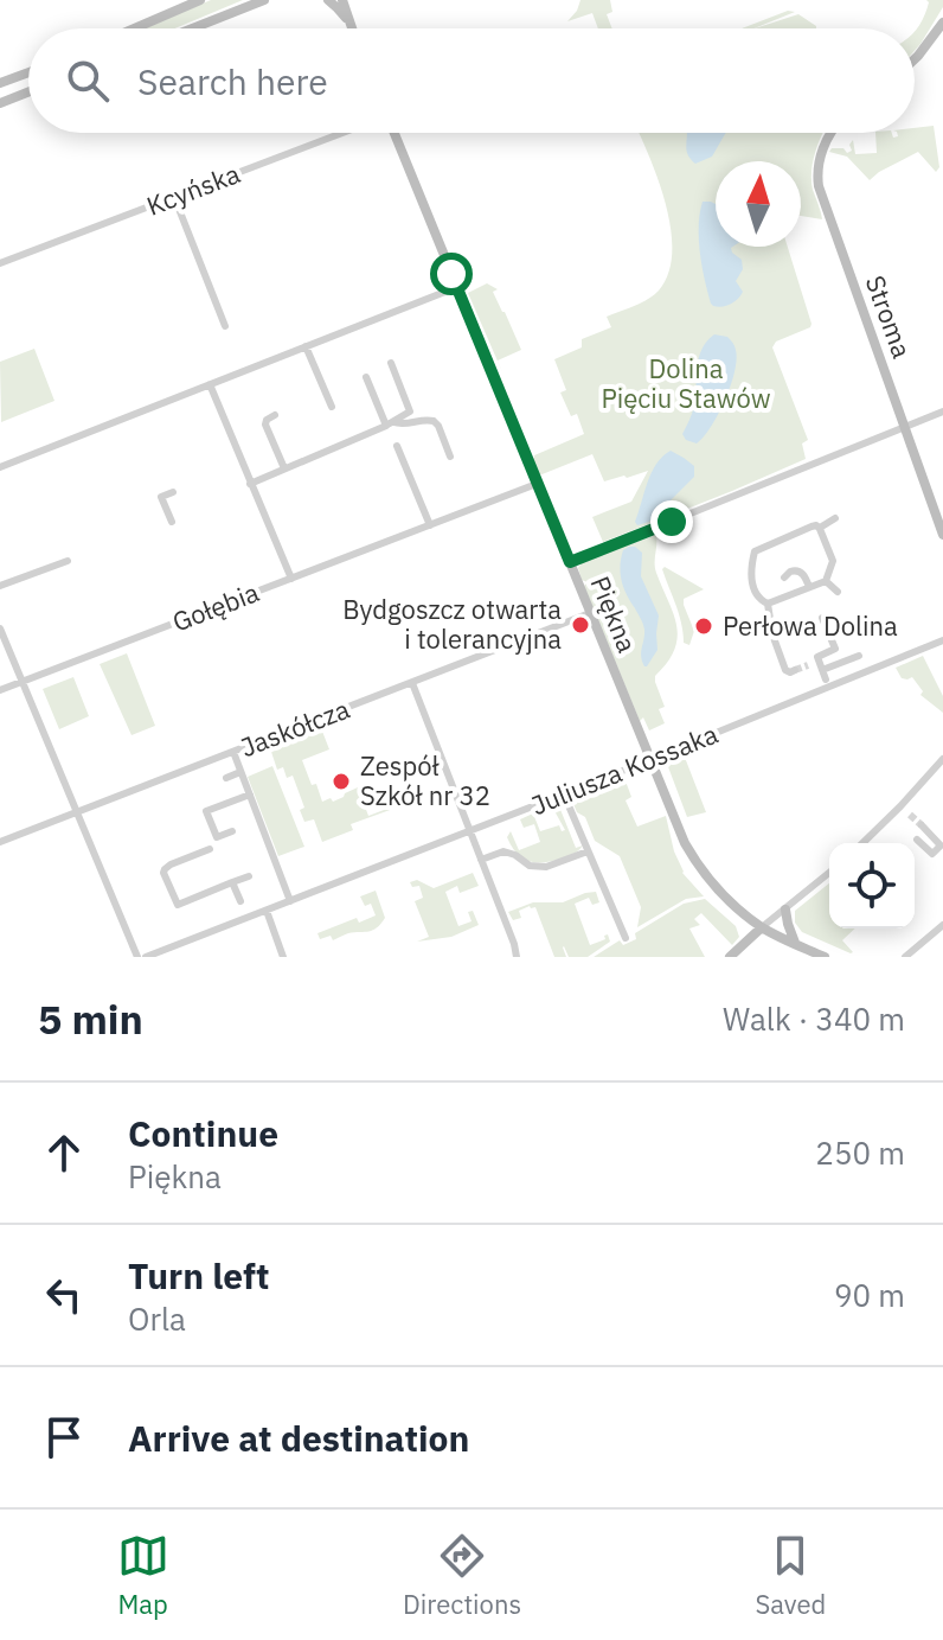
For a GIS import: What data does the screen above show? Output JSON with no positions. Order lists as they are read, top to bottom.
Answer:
{
  "streets": {
    "street": [
      "Kcyńska",
      "Stroma",
      "Gołębia",
      "Piękna",
      "Jaskółcza",
      "Juliusza Kossaka"
    ]
  },
  "crossings": [
    ["Gołębia", "Piękna"],
    ["Piękna", "Jaskółcza"],
    ["Piękna", "Juliusza Kossaka"]
  ],
  "parks": ["Dolina Pięciu Stawów"],
  "places": ["Bydgoszcz otwarta i tolerancyjna", "Perłowa Dolina", "Zespół Szkół nr 32"],
  "north": "top",
  "page": {
    "search": "Search here",
    "heading": ["5 min", "Walk · 340 m"],
    "list": [
      ["Continue", "Piękna", "250 m"],
      ["Turn left", "Orla", "90 m"],
      "Arrive at destination"
    ],
    "nav": ["Map", "Directions", "Saved"]
  }
}
